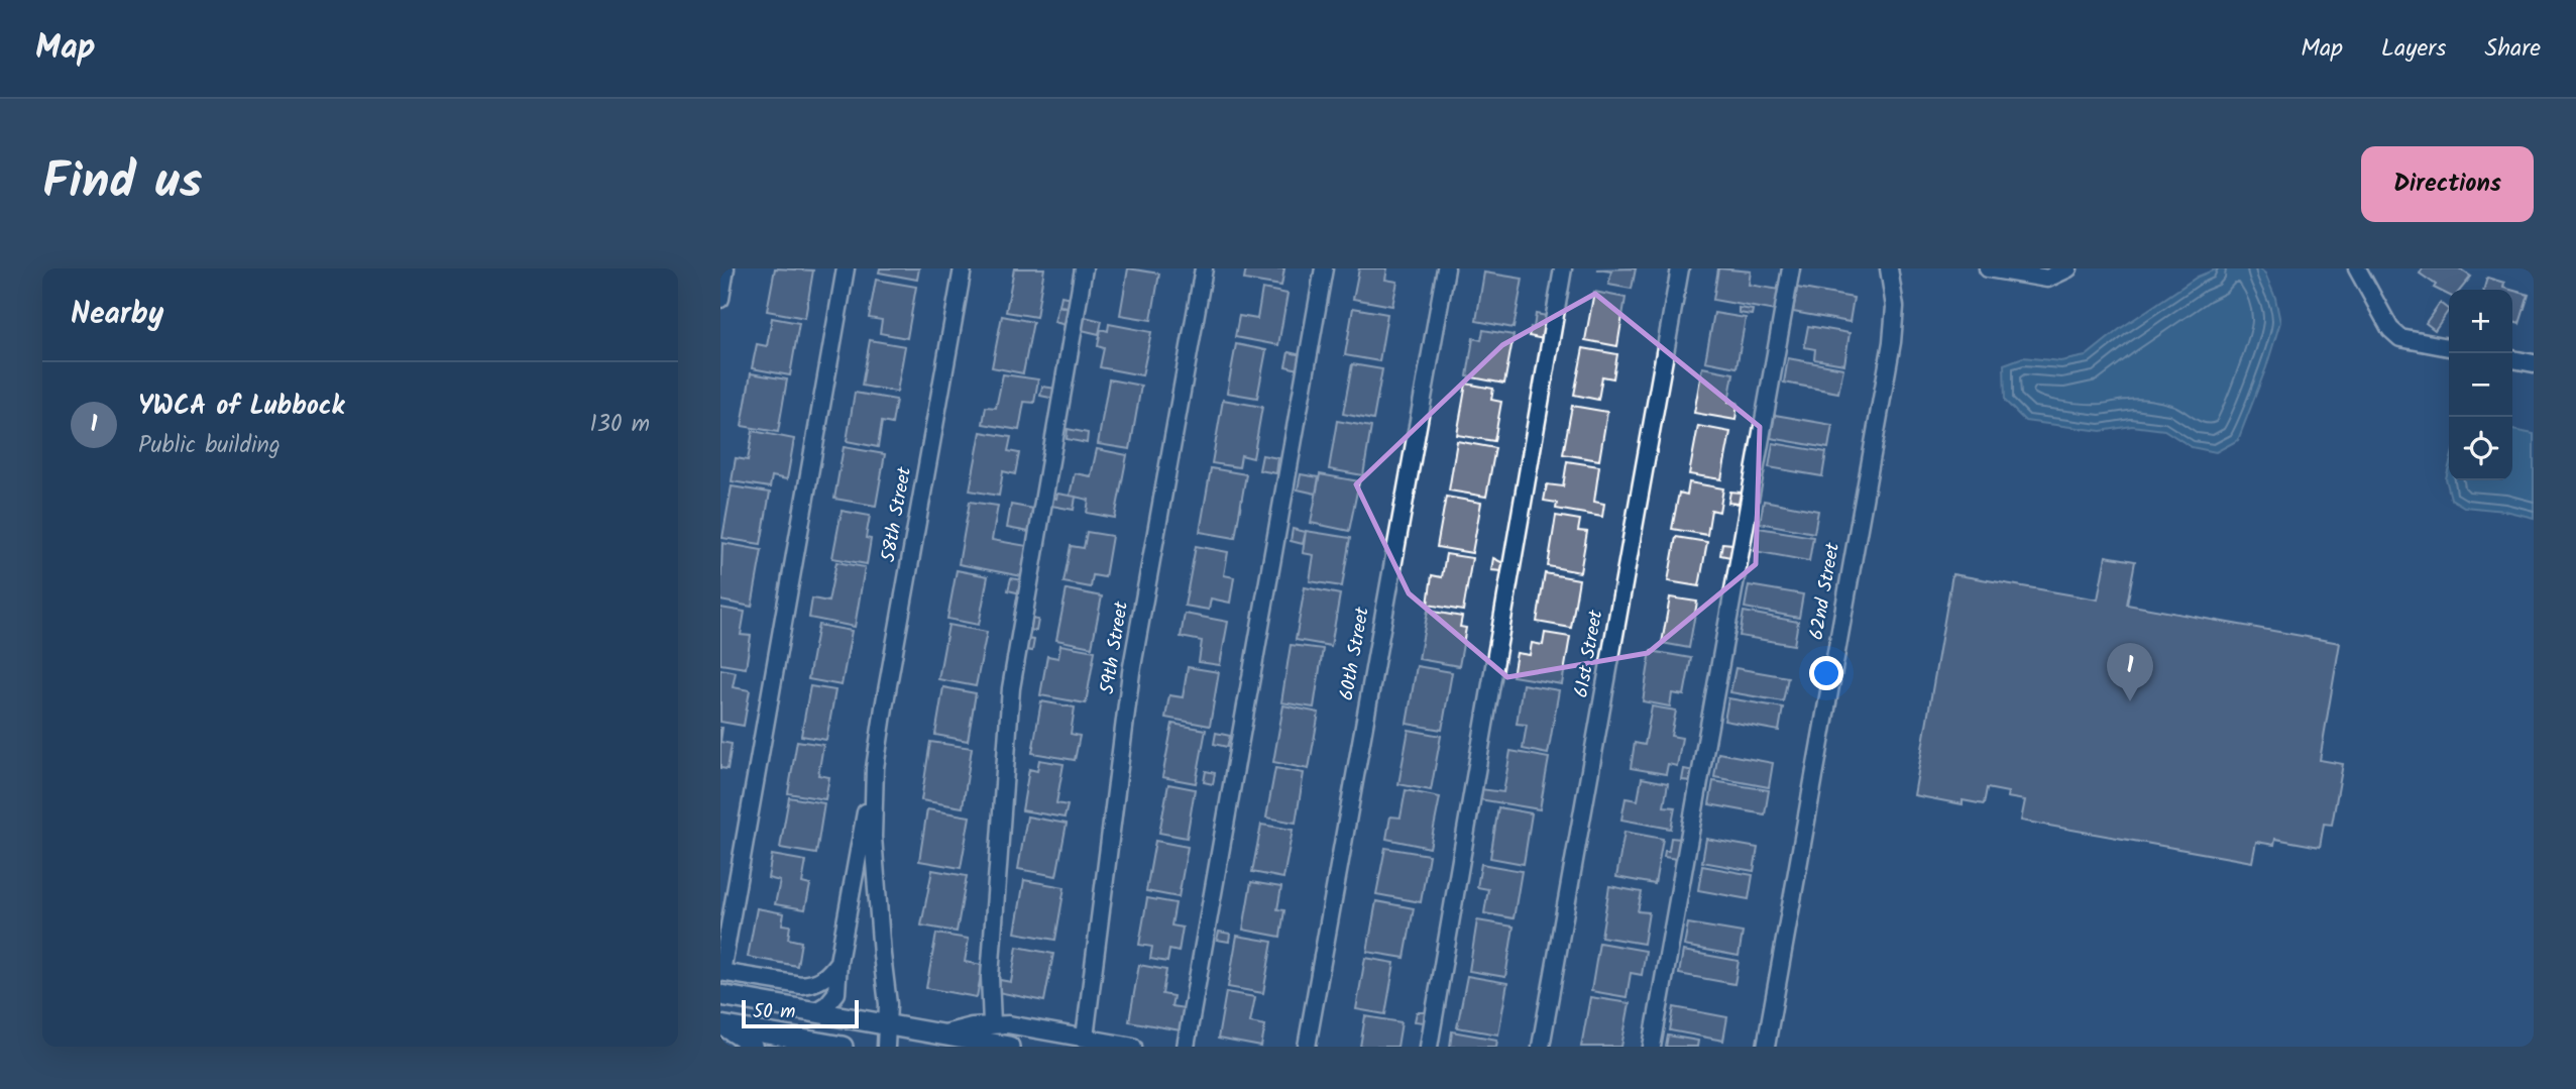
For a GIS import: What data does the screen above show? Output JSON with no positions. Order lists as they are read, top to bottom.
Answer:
{
  "streets": {
    "street": [
      "58th Street",
      "62nd Street",
      "59th Street",
      "60th Street",
      "61st Street"
    ]
  },
  "scale_bar": "50 m",
  "page": {
    "header": "Map",
    "nav": ["Map", "Layers", "Share"],
    "title": "Find us",
    "buttons": "Directions",
    "heading": "Nearby",
    "map_buttons": ["+", "−"],
    "list": [
      {
        "mark": "1",
        "name": "YWCA of Lubbock",
        "note": "Public building",
        "value": "130 m"
      }
    ],
    "pins": "1",
    "scale": "50 m"
  }
}
